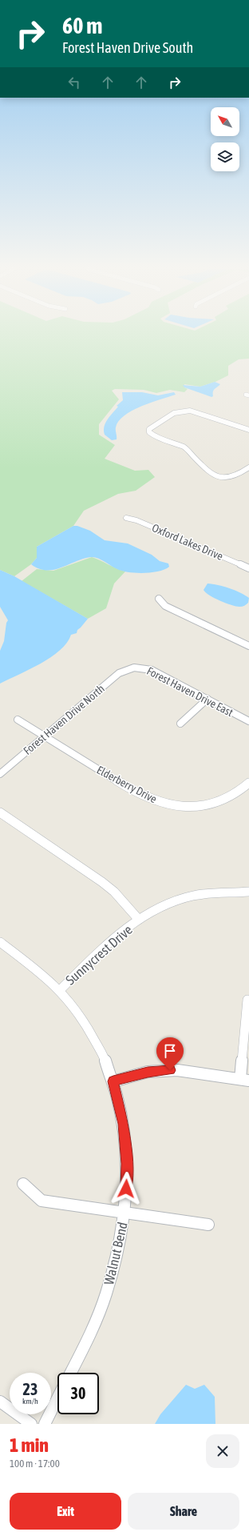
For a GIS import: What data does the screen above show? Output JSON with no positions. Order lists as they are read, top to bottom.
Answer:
{
  "streets": {
    "street": [
      "Oxford Lakes Drive",
      "Forest Haven Drive East",
      "Forest Haven Drive North",
      "Elderberry Drive",
      "Sunnycrest Drive",
      "Walnut Bend"
    ]
  },
  "crossings": [
    ["Forest Haven Drive East", "Forest Haven Drive North"],
    ["Forest Haven Drive North", "Elderberry Drive"],
    ["Sunnycrest Drive", "Walnut Bend"]
  ],
  "north": "top left",
  "page": {
    "turn": ["60 m", "Forest Haven Drive South"],
    "speed": "23 km/h",
    "limit": "30",
    "heading": ["1 min", "100 m · 17:00"],
    "buttons": ["Exit", "Share"]
  }
}
